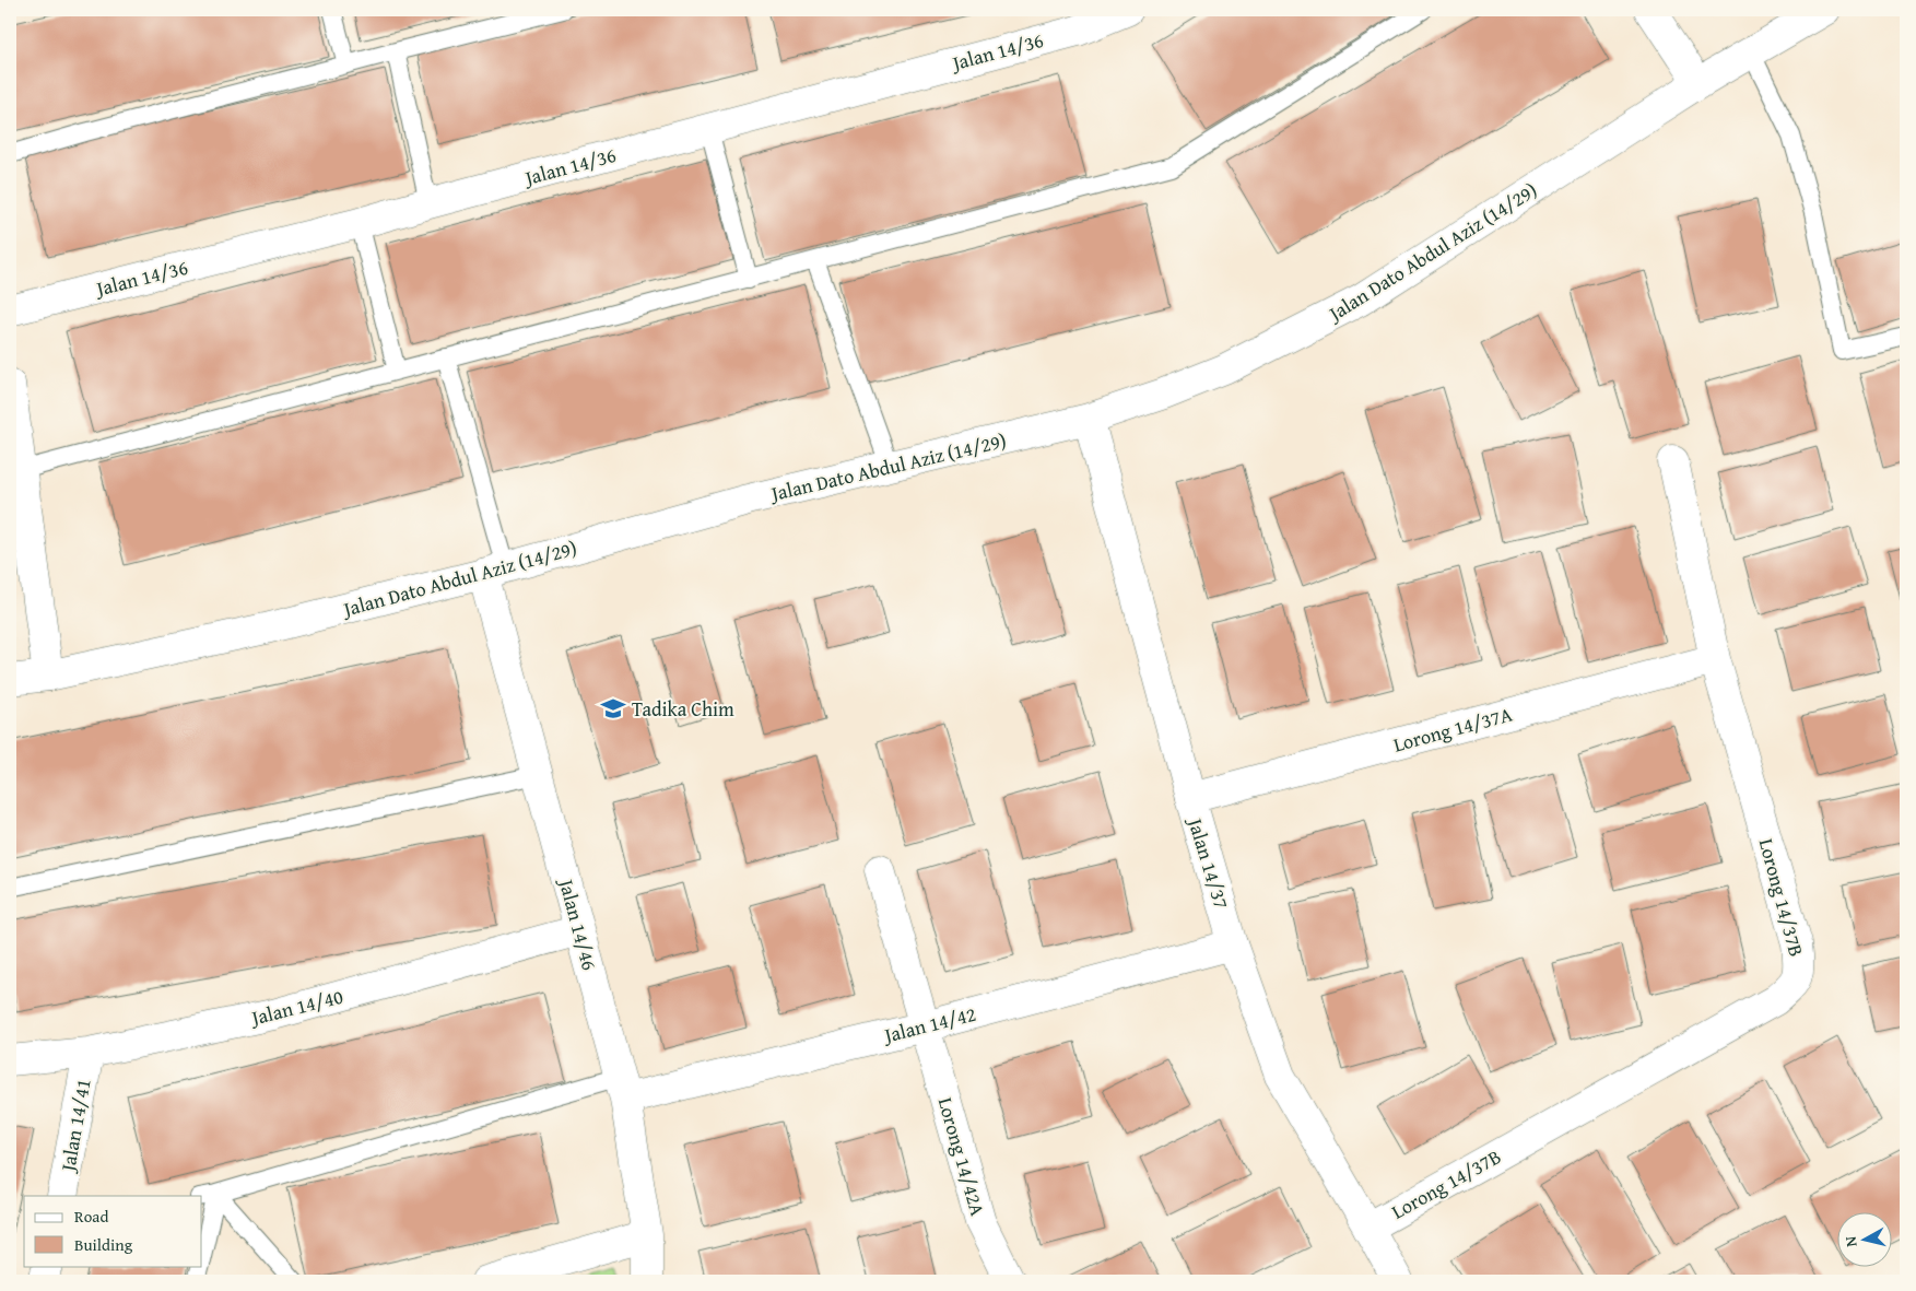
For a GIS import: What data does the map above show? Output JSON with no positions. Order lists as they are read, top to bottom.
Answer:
{
  "streets": {
    "street": [
      "Jalan 14/36",
      "Jalan Dato Abdul Aziz (14/29)",
      "Lorong 14/37A",
      "Jalan 14/37",
      "Lorong 14/37B",
      "Jalan 14/46",
      "Jalan 14/40",
      "Jalan 14/42",
      "Jalan 14/41",
      "Lorong 14/42A"
    ]
  },
  "crossings": [
    ["Jalan Dato Abdul Aziz (14/29)", "Jalan 14/37"],
    ["Jalan Dato Abdul Aziz (14/29)", "Jalan 14/46"],
    ["Lorong 14/37A", "Jalan 14/37"],
    ["Lorong 14/37A", "Lorong 14/37B"],
    ["Jalan 14/37", "Lorong 14/37B"],
    ["Jalan 14/37", "Jalan 14/42"],
    ["Jalan 14/46", "Jalan 14/40"],
    ["Jalan 14/46", "Jalan 14/42"],
    ["Jalan 14/40", "Jalan 14/41"],
    ["Jalan 14/42", "Lorong 14/42A"]
  ],
  "places": {
    "school or university": ["Tadika Chim"]
  },
  "legend": ["Road", "Building"],
  "north": "left"
}
